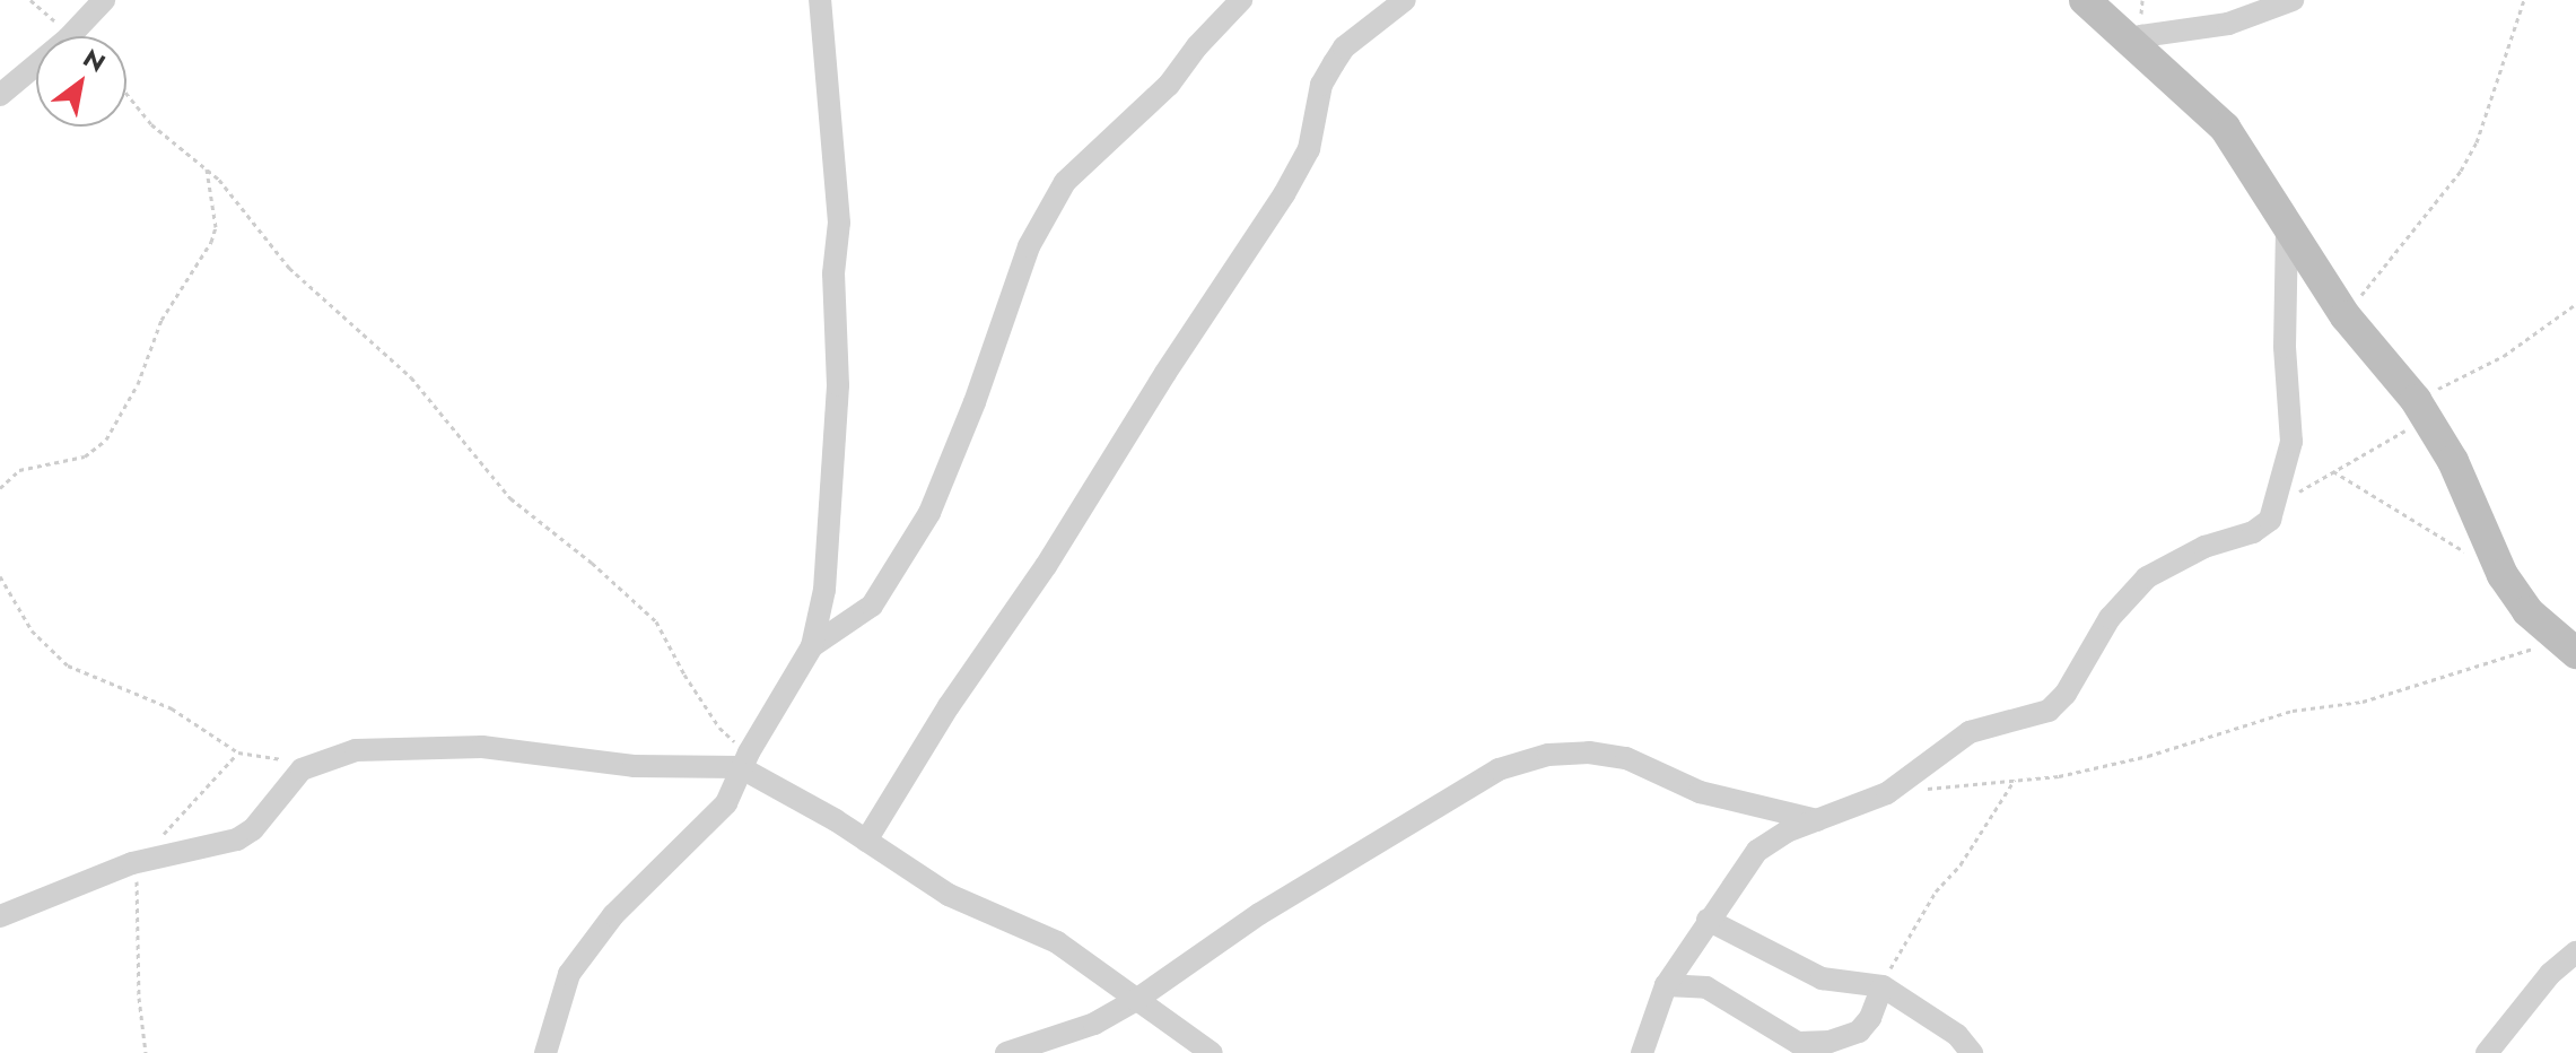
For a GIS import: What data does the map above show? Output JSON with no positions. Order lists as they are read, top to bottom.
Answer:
{
  "north": "top right"
}
